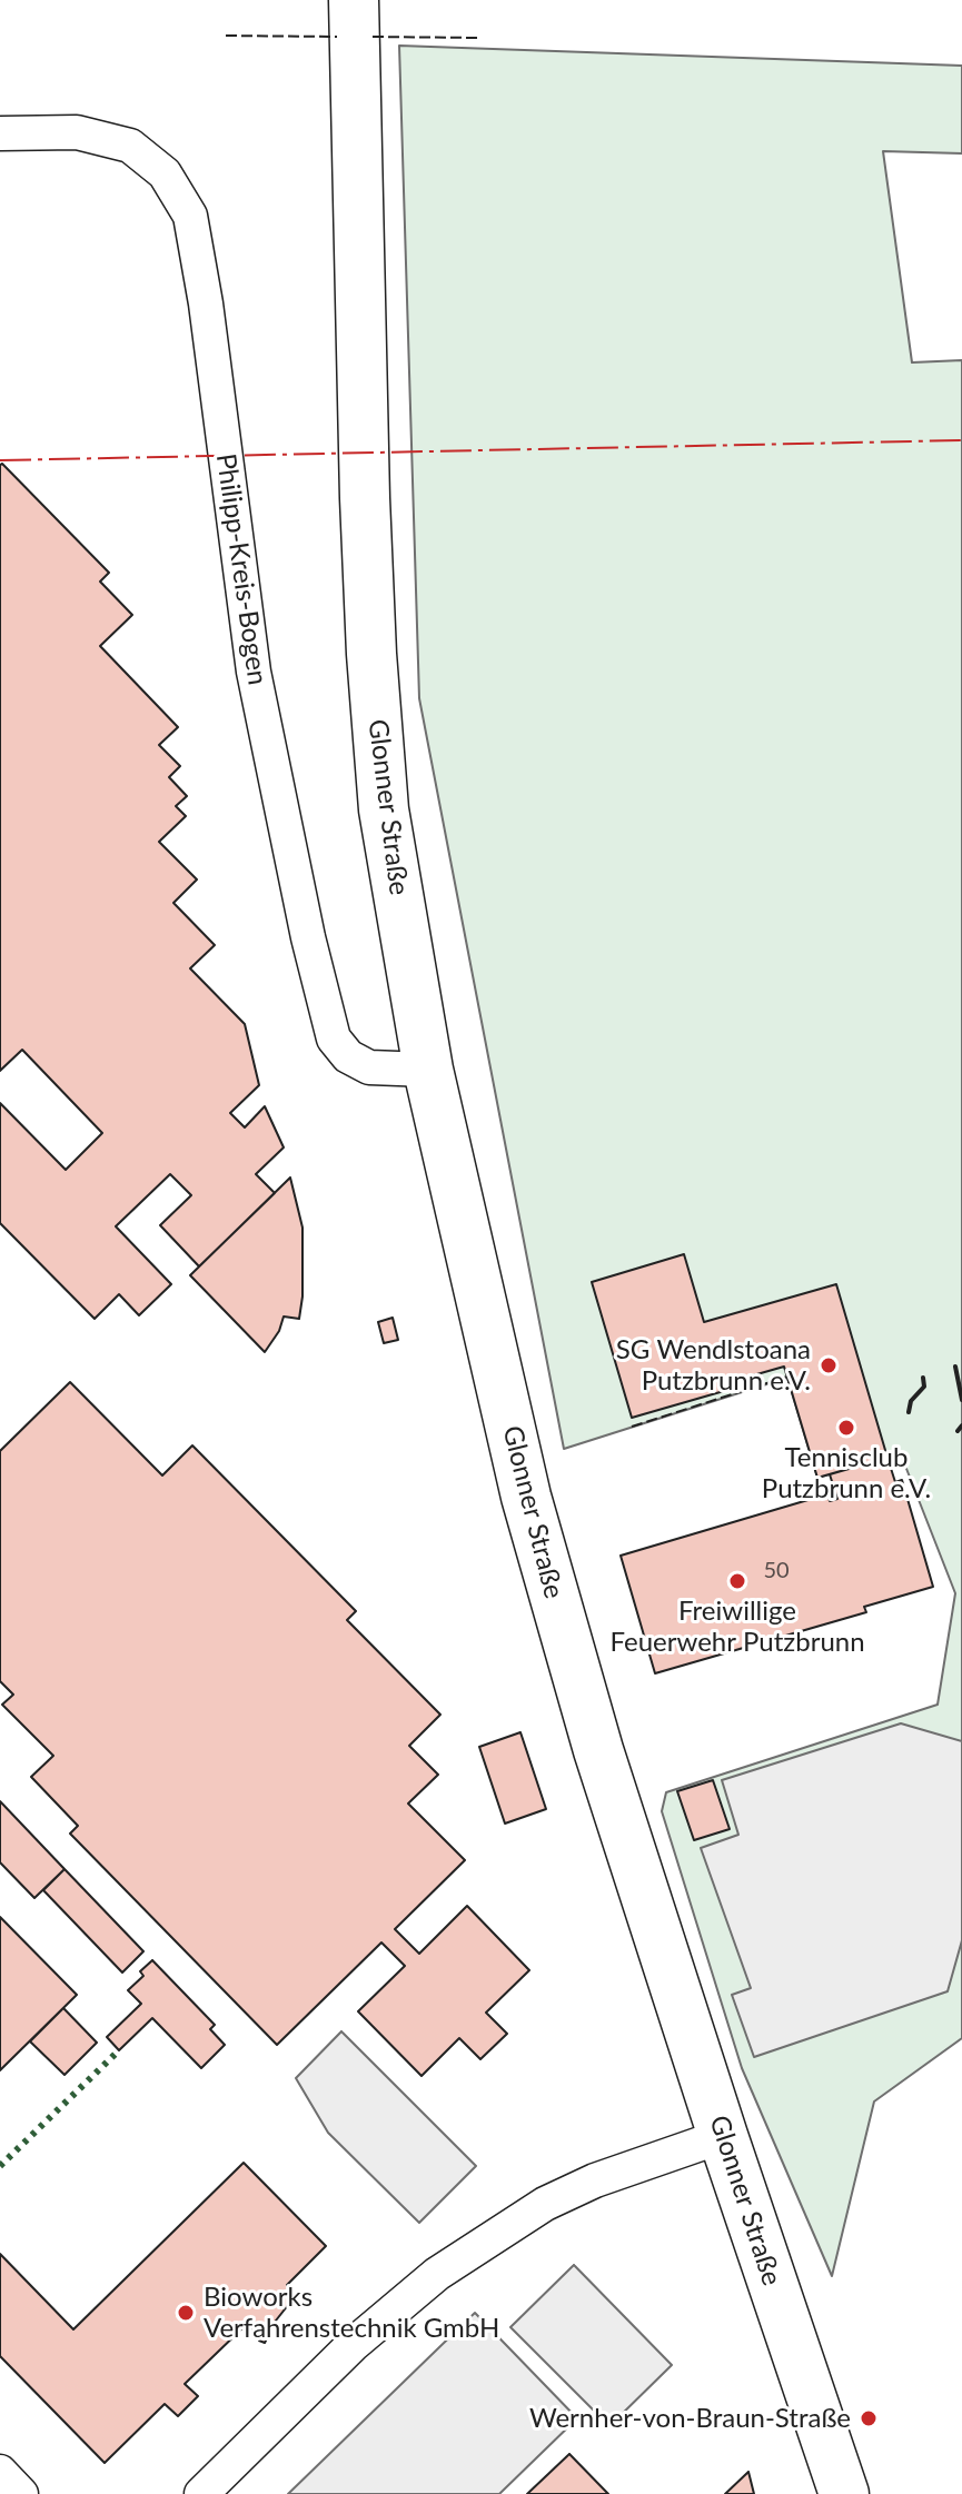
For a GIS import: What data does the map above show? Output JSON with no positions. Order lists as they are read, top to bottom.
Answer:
{
  "streets": {
    "street": ["Philipp-Kreis-Bogen", "Glonner Straße"]
  },
  "crossings": [
    ["Philipp-Kreis-Bogen", "Glonner Straße"]
  ],
  "places": [
    "SG Wendlstoana Putzbrunn e.V.",
    "Tennisclub Putzbrunn e.V.",
    "Freiwillige Feuerwehr Putzbrunn",
    "Bioworks Verfahrenstechnik GmbH",
    "Wernher-von-Braun-Straße"
  ],
  "house_numbers": ["50"]
}
